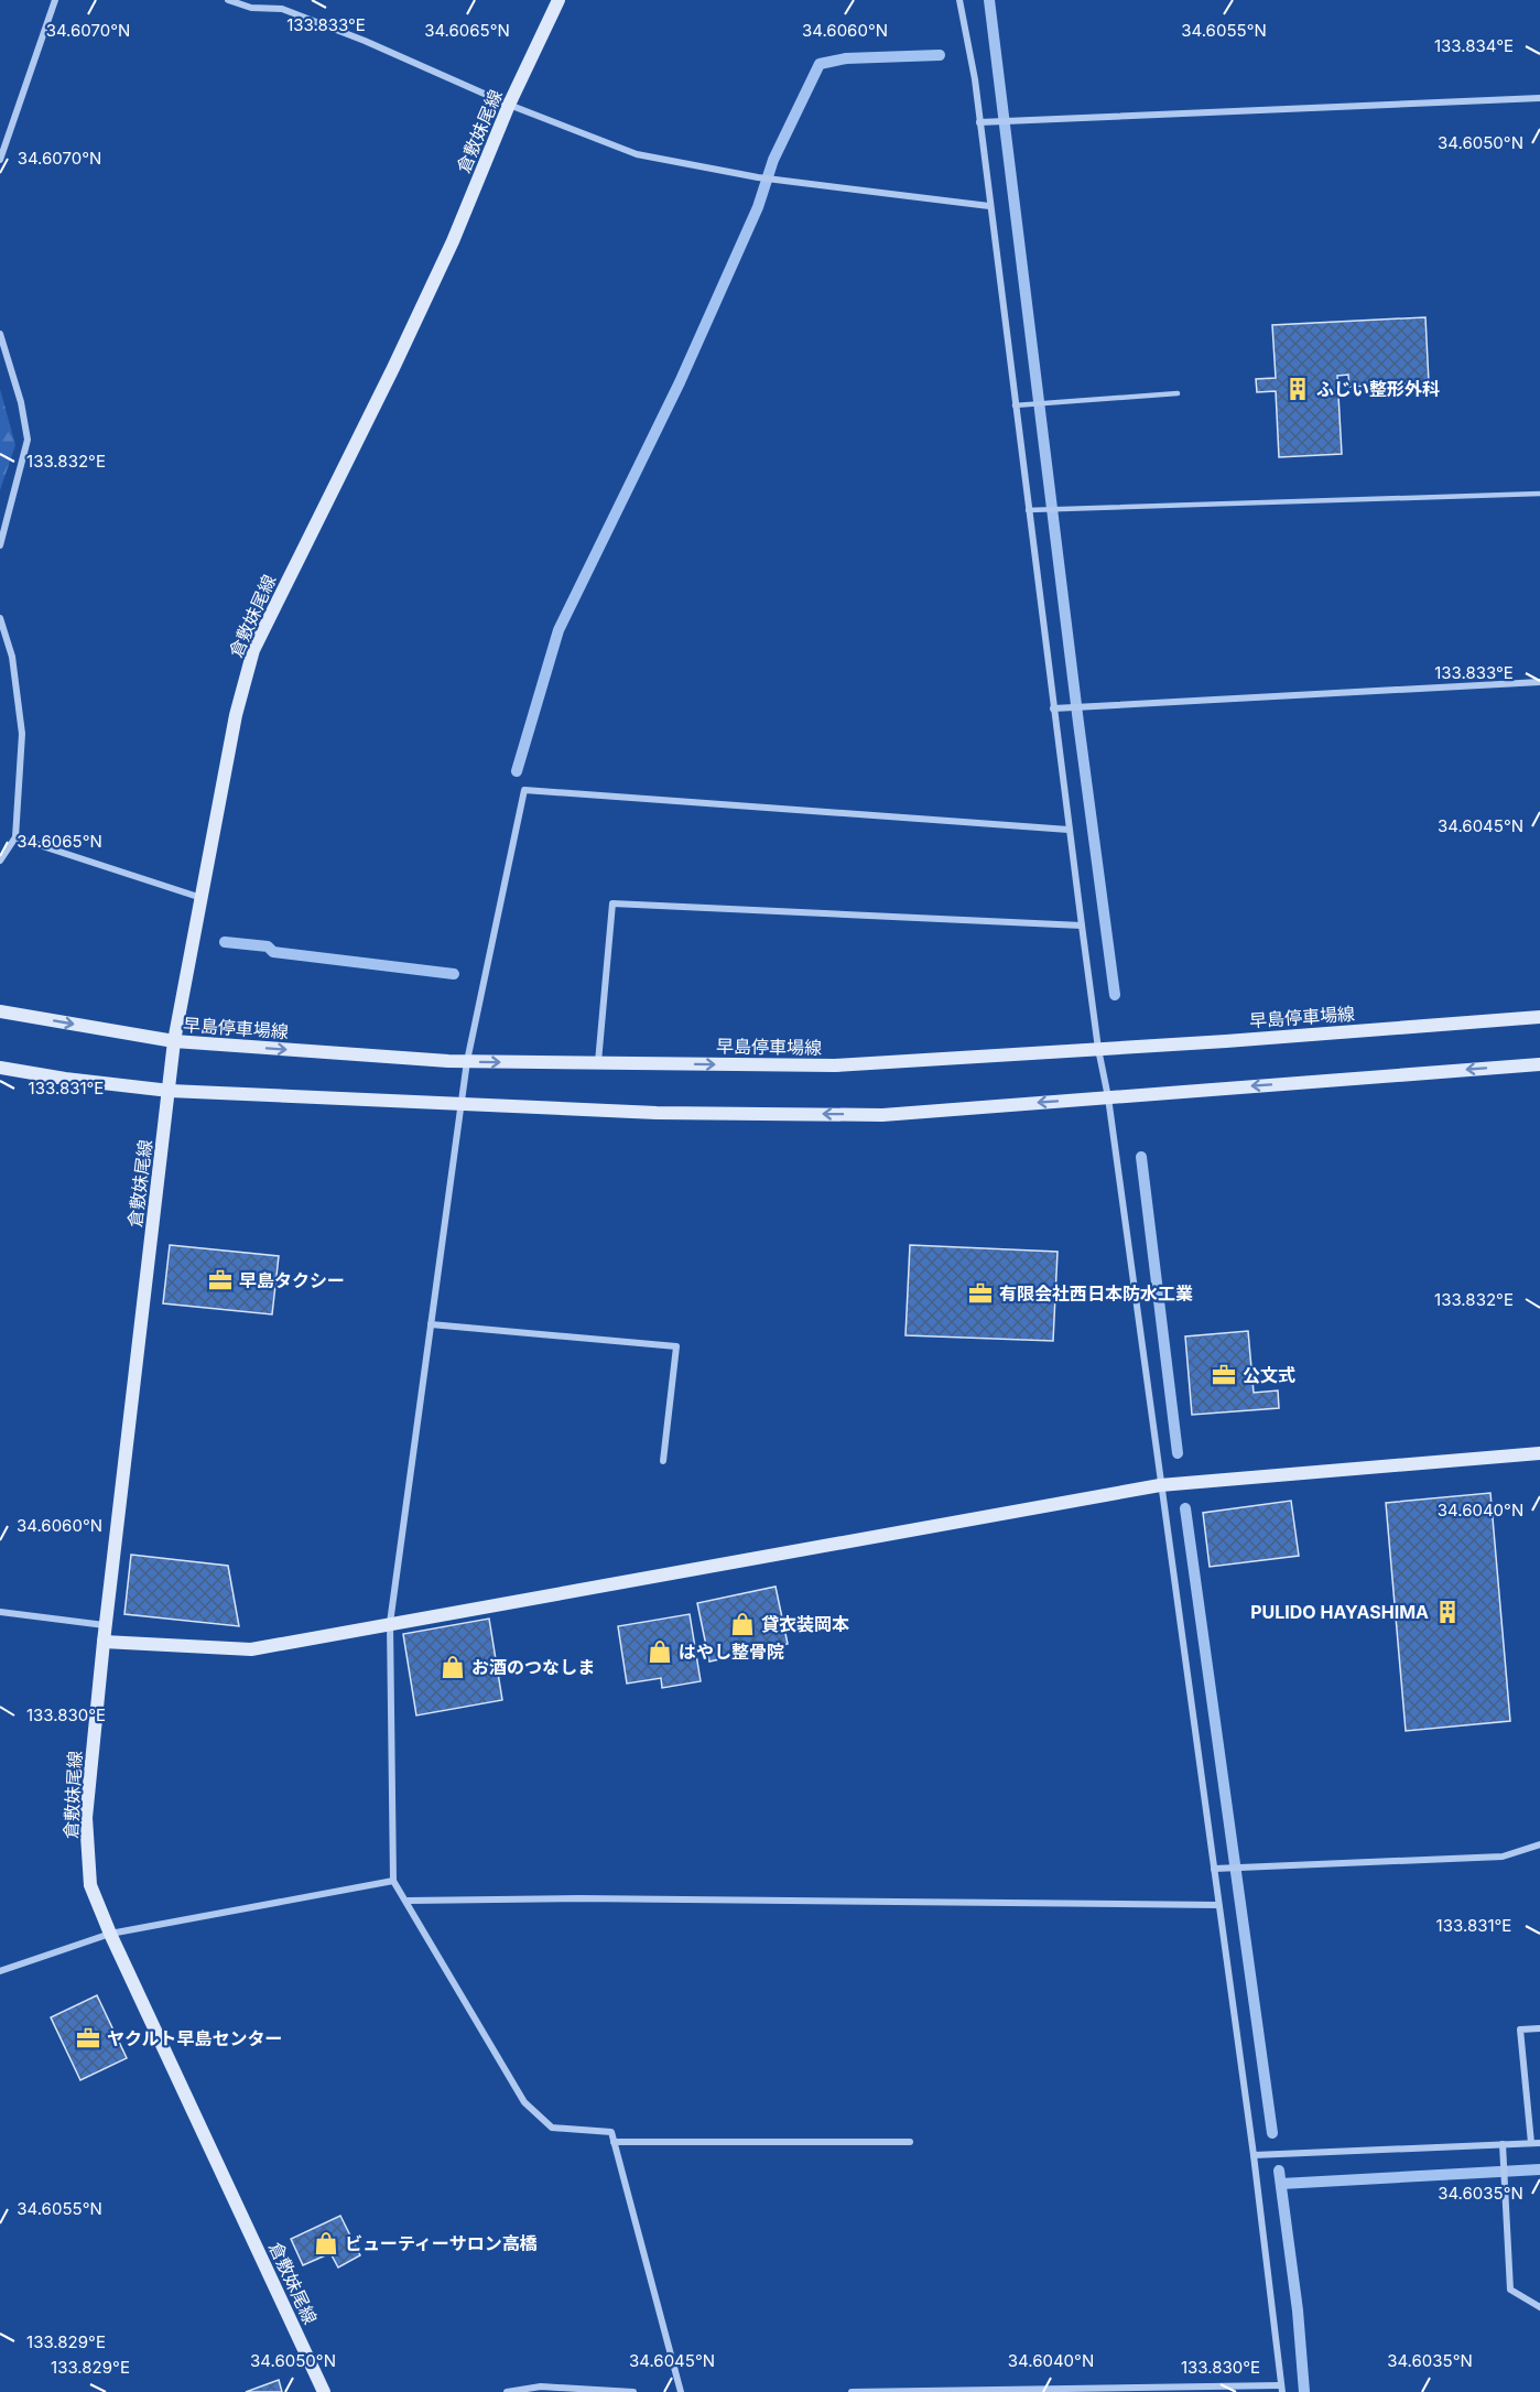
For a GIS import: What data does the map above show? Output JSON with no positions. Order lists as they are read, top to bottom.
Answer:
{
  "streets": {
    "main road": ["倉敷妹尾線", "早島停車場線"]
  },
  "crossings": [
    ["倉敷妹尾線", "早島停車場線"]
  ],
  "places": {
    "building": ["ふじい整形外科", "PULIDO HAYASHIMA"],
    "office": [
      "早島タクシー",
      "有限会社西日本防水工業",
      "公文式",
      "ヤクルト早島センター"
    ],
    "shop": [
      "貸衣装岡本",
      "はやし整骨院",
      "お酒のつなしま",
      "ビューティーサロン高橋"
    ]
  },
  "coordinates": [
    "133.833°E",
    "34.6070°N",
    "34.6065°N",
    "34.6060°N",
    "34.6055°N",
    "133.834°E",
    "34.6050°N",
    "133.832°E",
    "34.6045°N",
    "133.831°E",
    "34.6040°N",
    "133.830°E",
    "34.6035°N",
    "133.829°E"
  ]
}
